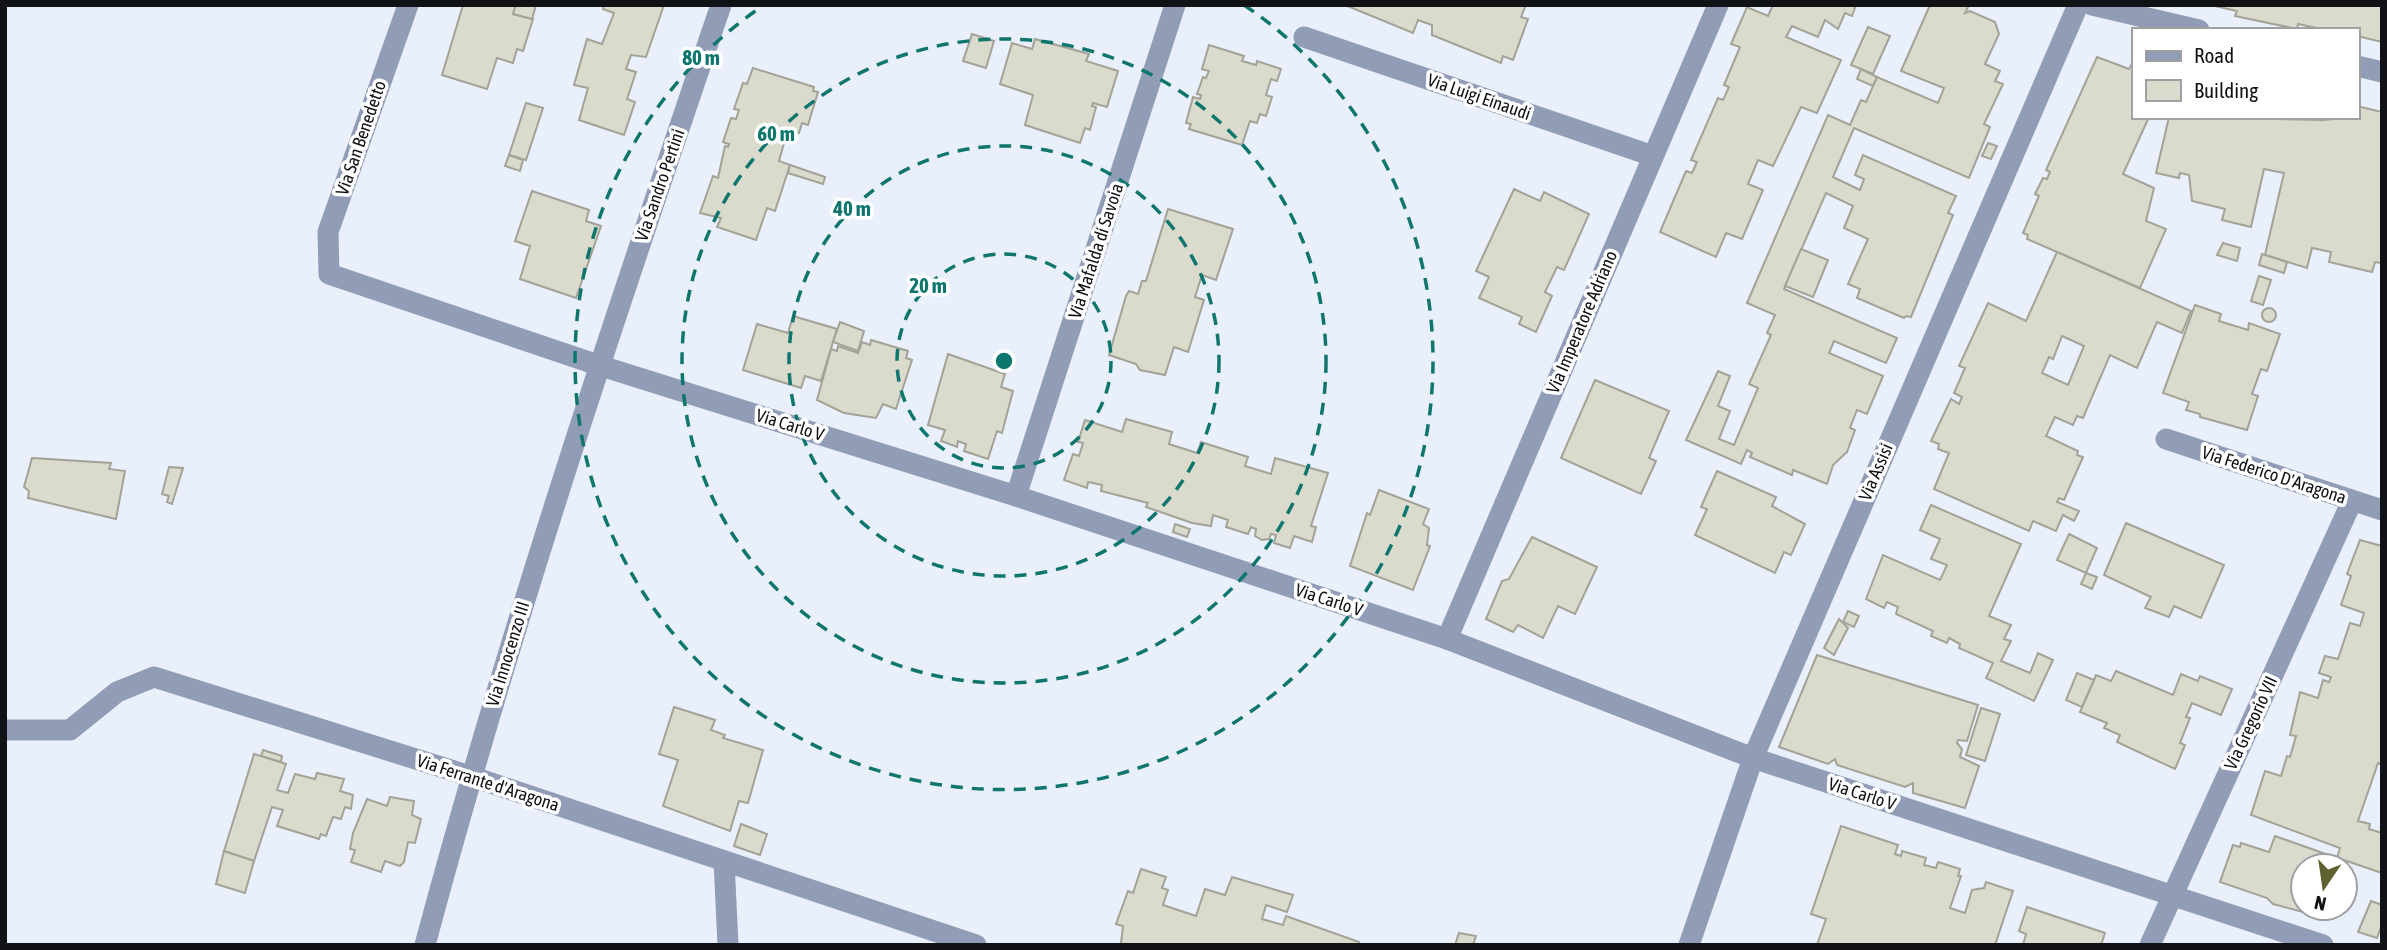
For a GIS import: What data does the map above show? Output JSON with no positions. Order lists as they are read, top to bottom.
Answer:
{
  "streets": {
    "street": [
      "Via Luigi Einaudi",
      "Via San Benedetto",
      "Via Sandro Pertini",
      "Via Mafalda di Savoia",
      "Via Imperatore Adriano",
      "Via Carlo V",
      "Via Assisi",
      "Via Federico D'Aragona",
      "Via Innocenzo III",
      "Via Gregorio VII",
      "Via Ferrante d'Aragona"
    ]
  },
  "crossings": [
    ["Via Luigi Einaudi", "Via Imperatore Adriano"],
    ["Via San Benedetto", "Via Carlo V"],
    ["Via Sandro Pertini", "Via Carlo V"],
    ["Via Sandro Pertini", "Via Innocenzo III"],
    ["Via Mafalda di Savoia", "Via Carlo V"],
    ["Via Imperatore Adriano", "Via Carlo V"],
    ["Via Carlo V", "Via Assisi"],
    ["Via Carlo V", "Via Innocenzo III"],
    ["Via Carlo V", "Via Gregorio VII"],
    ["Via Federico D'Aragona", "Via Gregorio VII"],
    ["Via Innocenzo III", "Via Ferrante d'Aragona"]
  ],
  "legend": ["Road", "Building"],
  "north": "bottom",
  "rings": [
    "80 m",
    "60 m",
    "40 m",
    "20 m"
  ]
}
